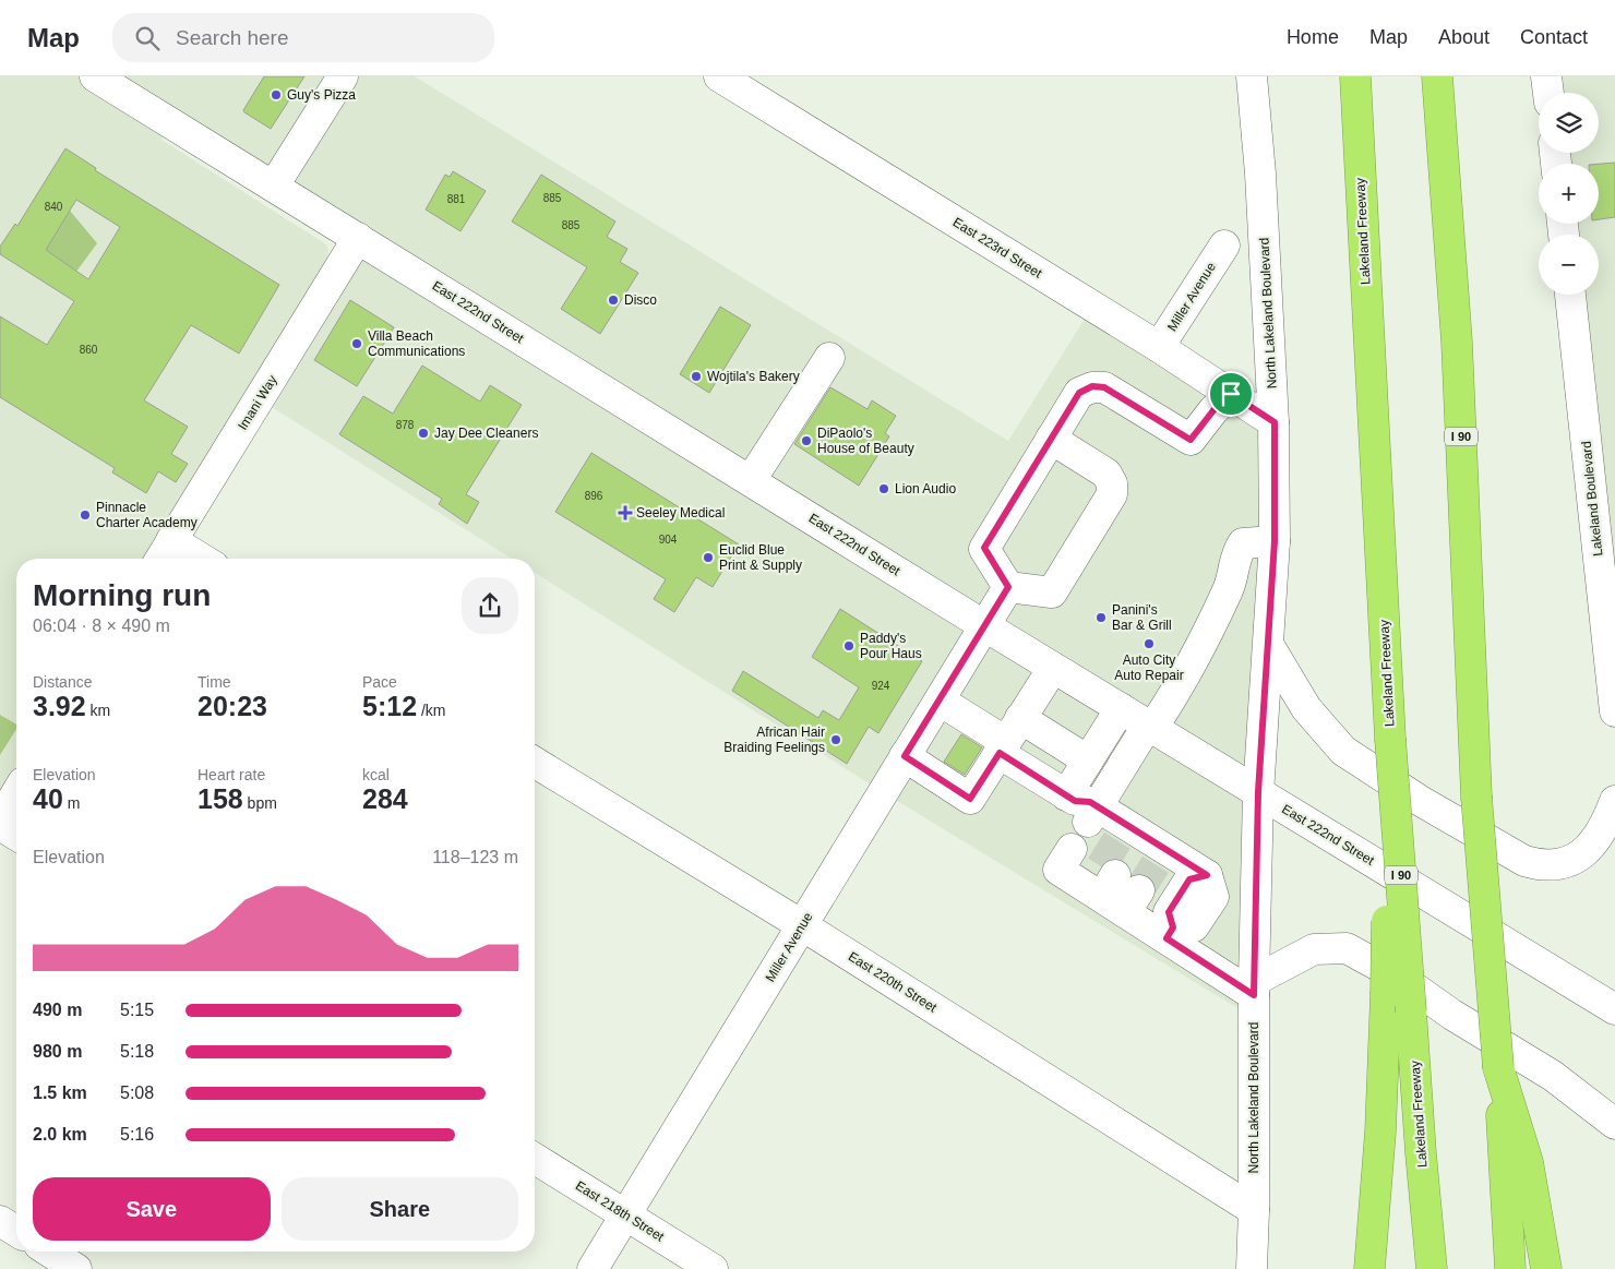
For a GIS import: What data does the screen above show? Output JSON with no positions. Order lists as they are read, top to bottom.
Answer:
{
  "streets": {
    "highway": ["Lakeland Freeway", "I 90"],
    "street": [
      "East 223rd Street",
      "Miller Avenue",
      "East 222nd Street",
      "North Lakeland Boulevard",
      "Imani Way",
      "Lakeland Boulevard",
      "East 220th Street",
      "East 218th Street"
    ]
  },
  "crossings": [
    ["East 223rd Street", "Miller Avenue"],
    ["East 223rd Street", "North Lakeland Boulevard"],
    ["Miller Avenue", "East 222nd Street"],
    ["Miller Avenue", "East 220th Street"],
    ["Miller Avenue", "East 218th Street"],
    ["East 222nd Street", "North Lakeland Boulevard"],
    ["East 222nd Street", "Imani Way"],
    ["North Lakeland Boulevard", "East 220th Street"]
  ],
  "places": {
    "other": [
      "Guy's Pizza",
      "Disco",
      "Villa Beach Communications",
      "Wojtila's Bakery",
      "Jay Dee Cleaners",
      "DiPaolo's House of Beauty",
      "Lion Audio",
      "Pinnacle Charter Academy",
      "Euclid Blue Print & Supply",
      "Panini's Bar & Grill",
      "Auto City Auto Repair",
      "Paddy's Pour Haus",
      "African Hair Braiding Feelings"
    ],
    "health": ["Seeley Medical"]
  },
  "house_numbers": [
    "885",
    "881",
    "840",
    "885",
    "860",
    "878",
    "896",
    "904",
    "924"
  ],
  "page": {
    "header": "Map",
    "search": "Search here",
    "nav": [
      "Home",
      "Map",
      "About",
      "Contact"
    ],
    "map_buttons": ["+", "−"],
    "heading": ["Morning run", "06:04 · 8 × 490 m"],
    "stats": [
      ["Distance", "3.92 km"],
      ["Time", "20:23"],
      ["Pace", "5:12 /km"],
      ["Elevation", "40 m"],
      ["Heart rate", "158 bpm"],
      ["kcal", "284"]
    ],
    "chart": ["Elevation", "118–123 m"],
    "list": [
      {
        "name": "490 m",
        "note": "5:15"
      },
      {
        "name": "980 m",
        "note": "5:18"
      },
      {
        "name": "1.5 km",
        "note": "5:08"
      },
      {
        "name": "2.0 km",
        "note": "5:16"
      }
    ],
    "buttons": ["Save", "Share"]
  }
}
